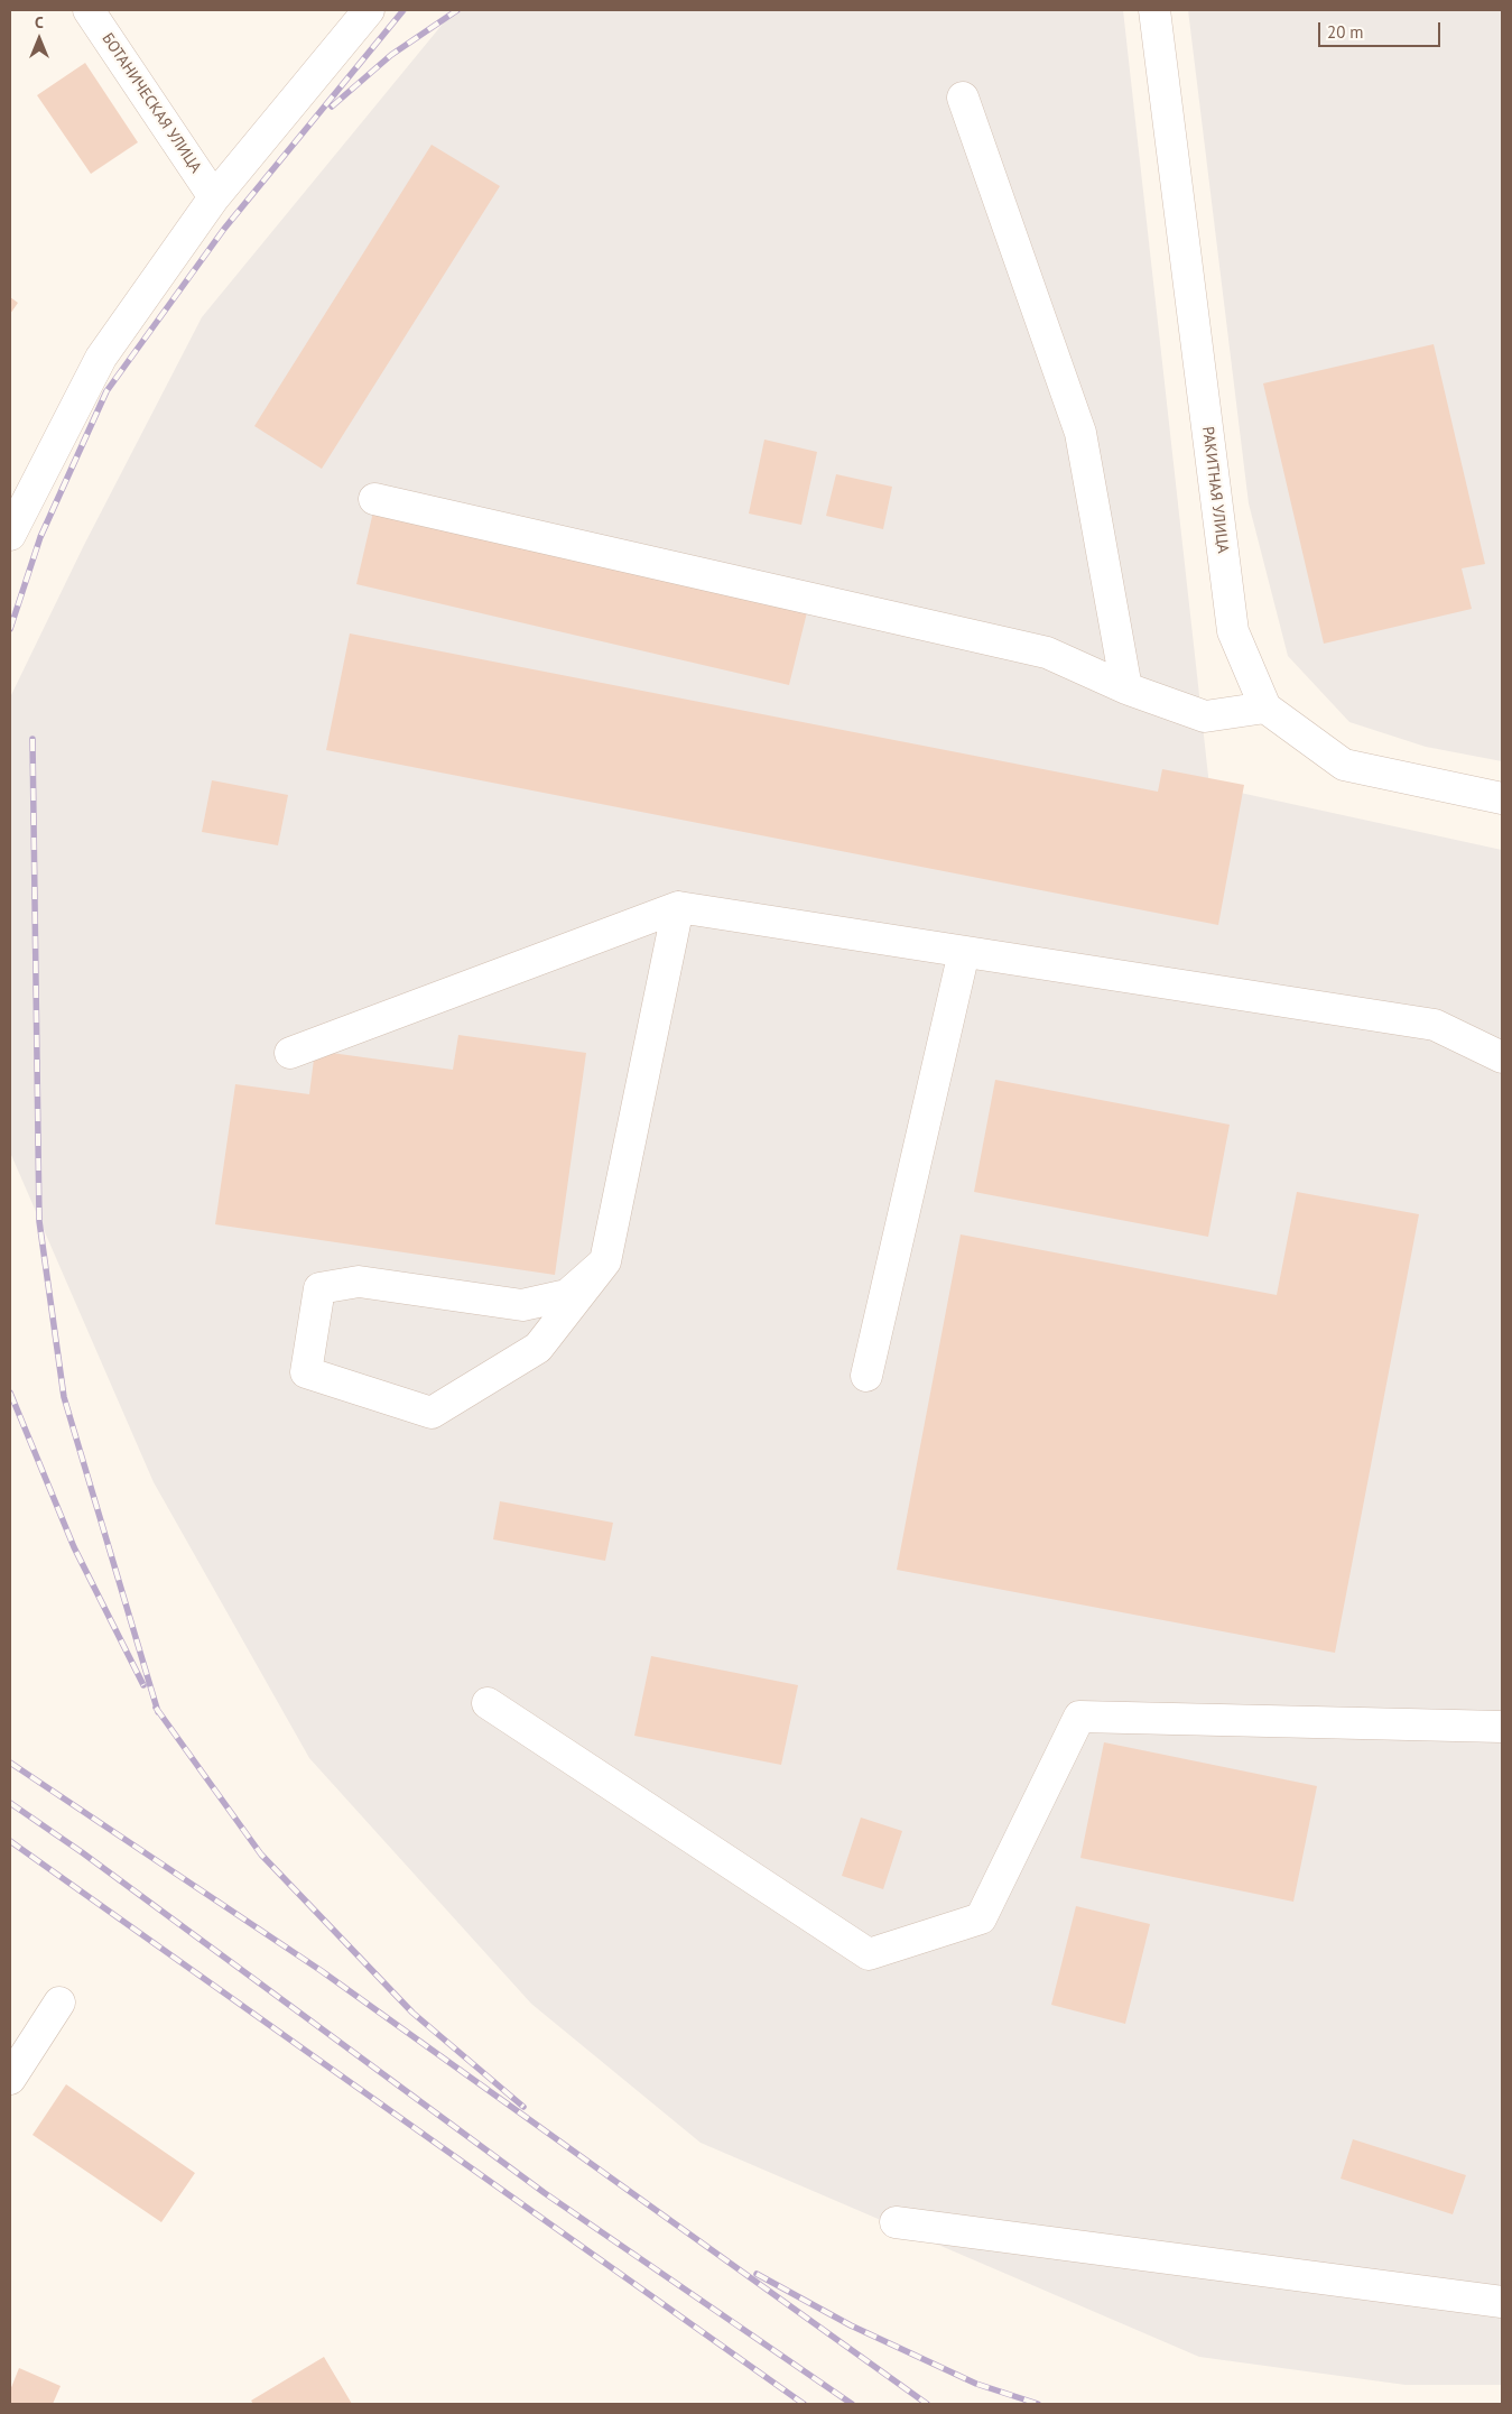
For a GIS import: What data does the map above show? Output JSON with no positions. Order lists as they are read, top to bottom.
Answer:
{
  "streets": {
    "street": ["БОТАНИЧЕСКАЯ УЛИЦА", "РАКИТНАЯ УЛИЦА"]
  },
  "scale_bar": "20 m",
  "north": "top"
}
